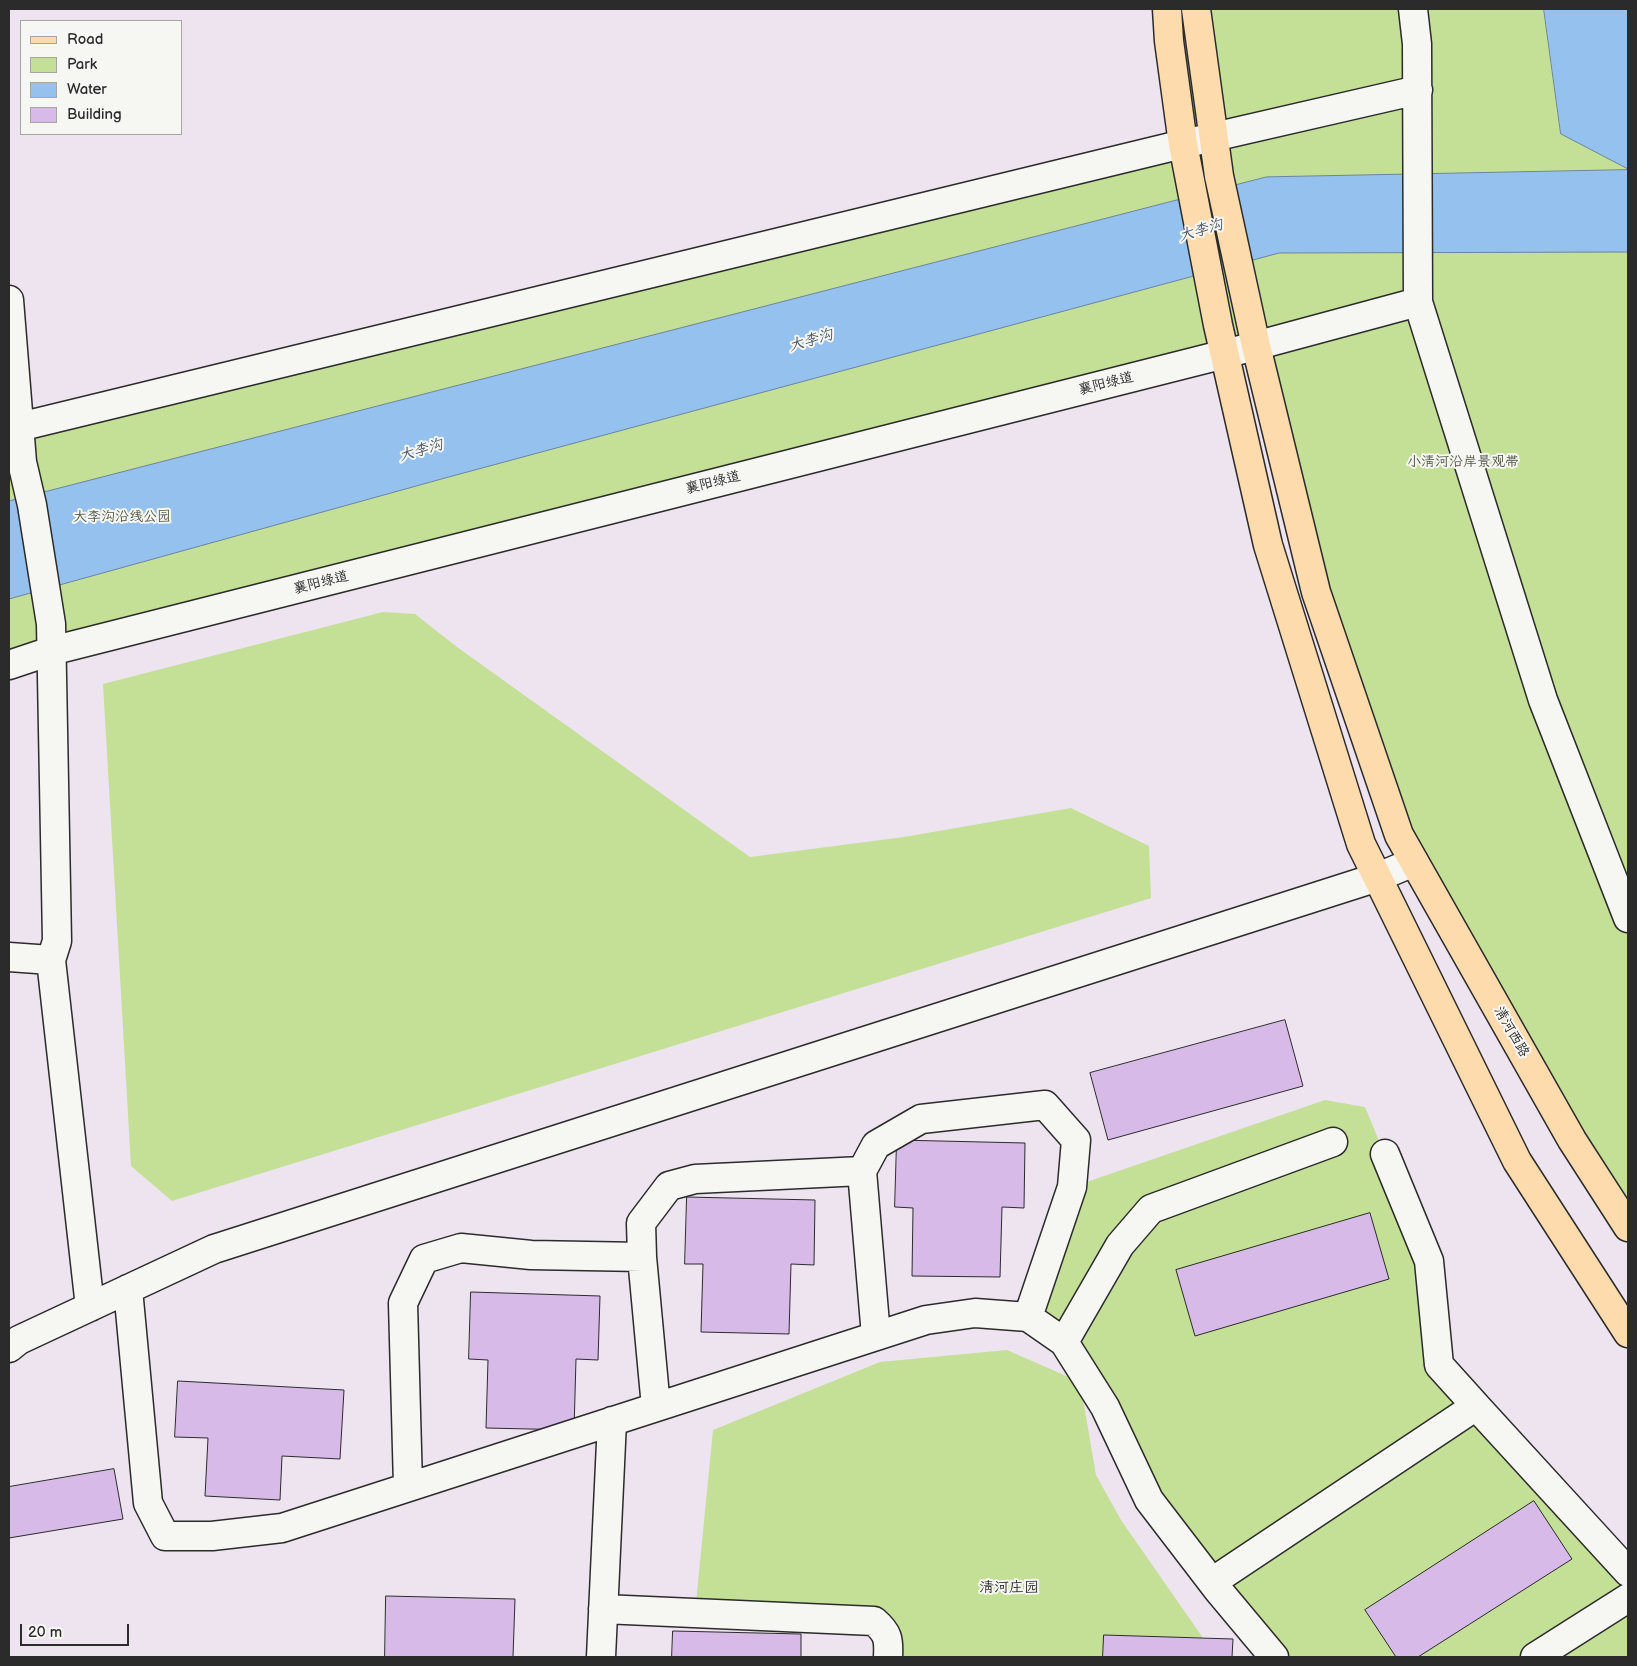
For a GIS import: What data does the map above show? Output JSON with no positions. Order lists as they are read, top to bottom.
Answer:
{
  "streets": {
    "main road": ["清河西路"],
    "street": ["襄阳绿道"]
  },
  "crossings": [
    ["襄阳绿道", "清河西路"]
  ],
  "districts": ["清河庄园"],
  "water": ["大李沟"],
  "parks": ["小清河沿岸景观带", "大李沟沿线公园"],
  "legend": [
    "Road",
    "Park",
    "Water",
    "Building"
  ],
  "scale_bar": "20 m"
}
